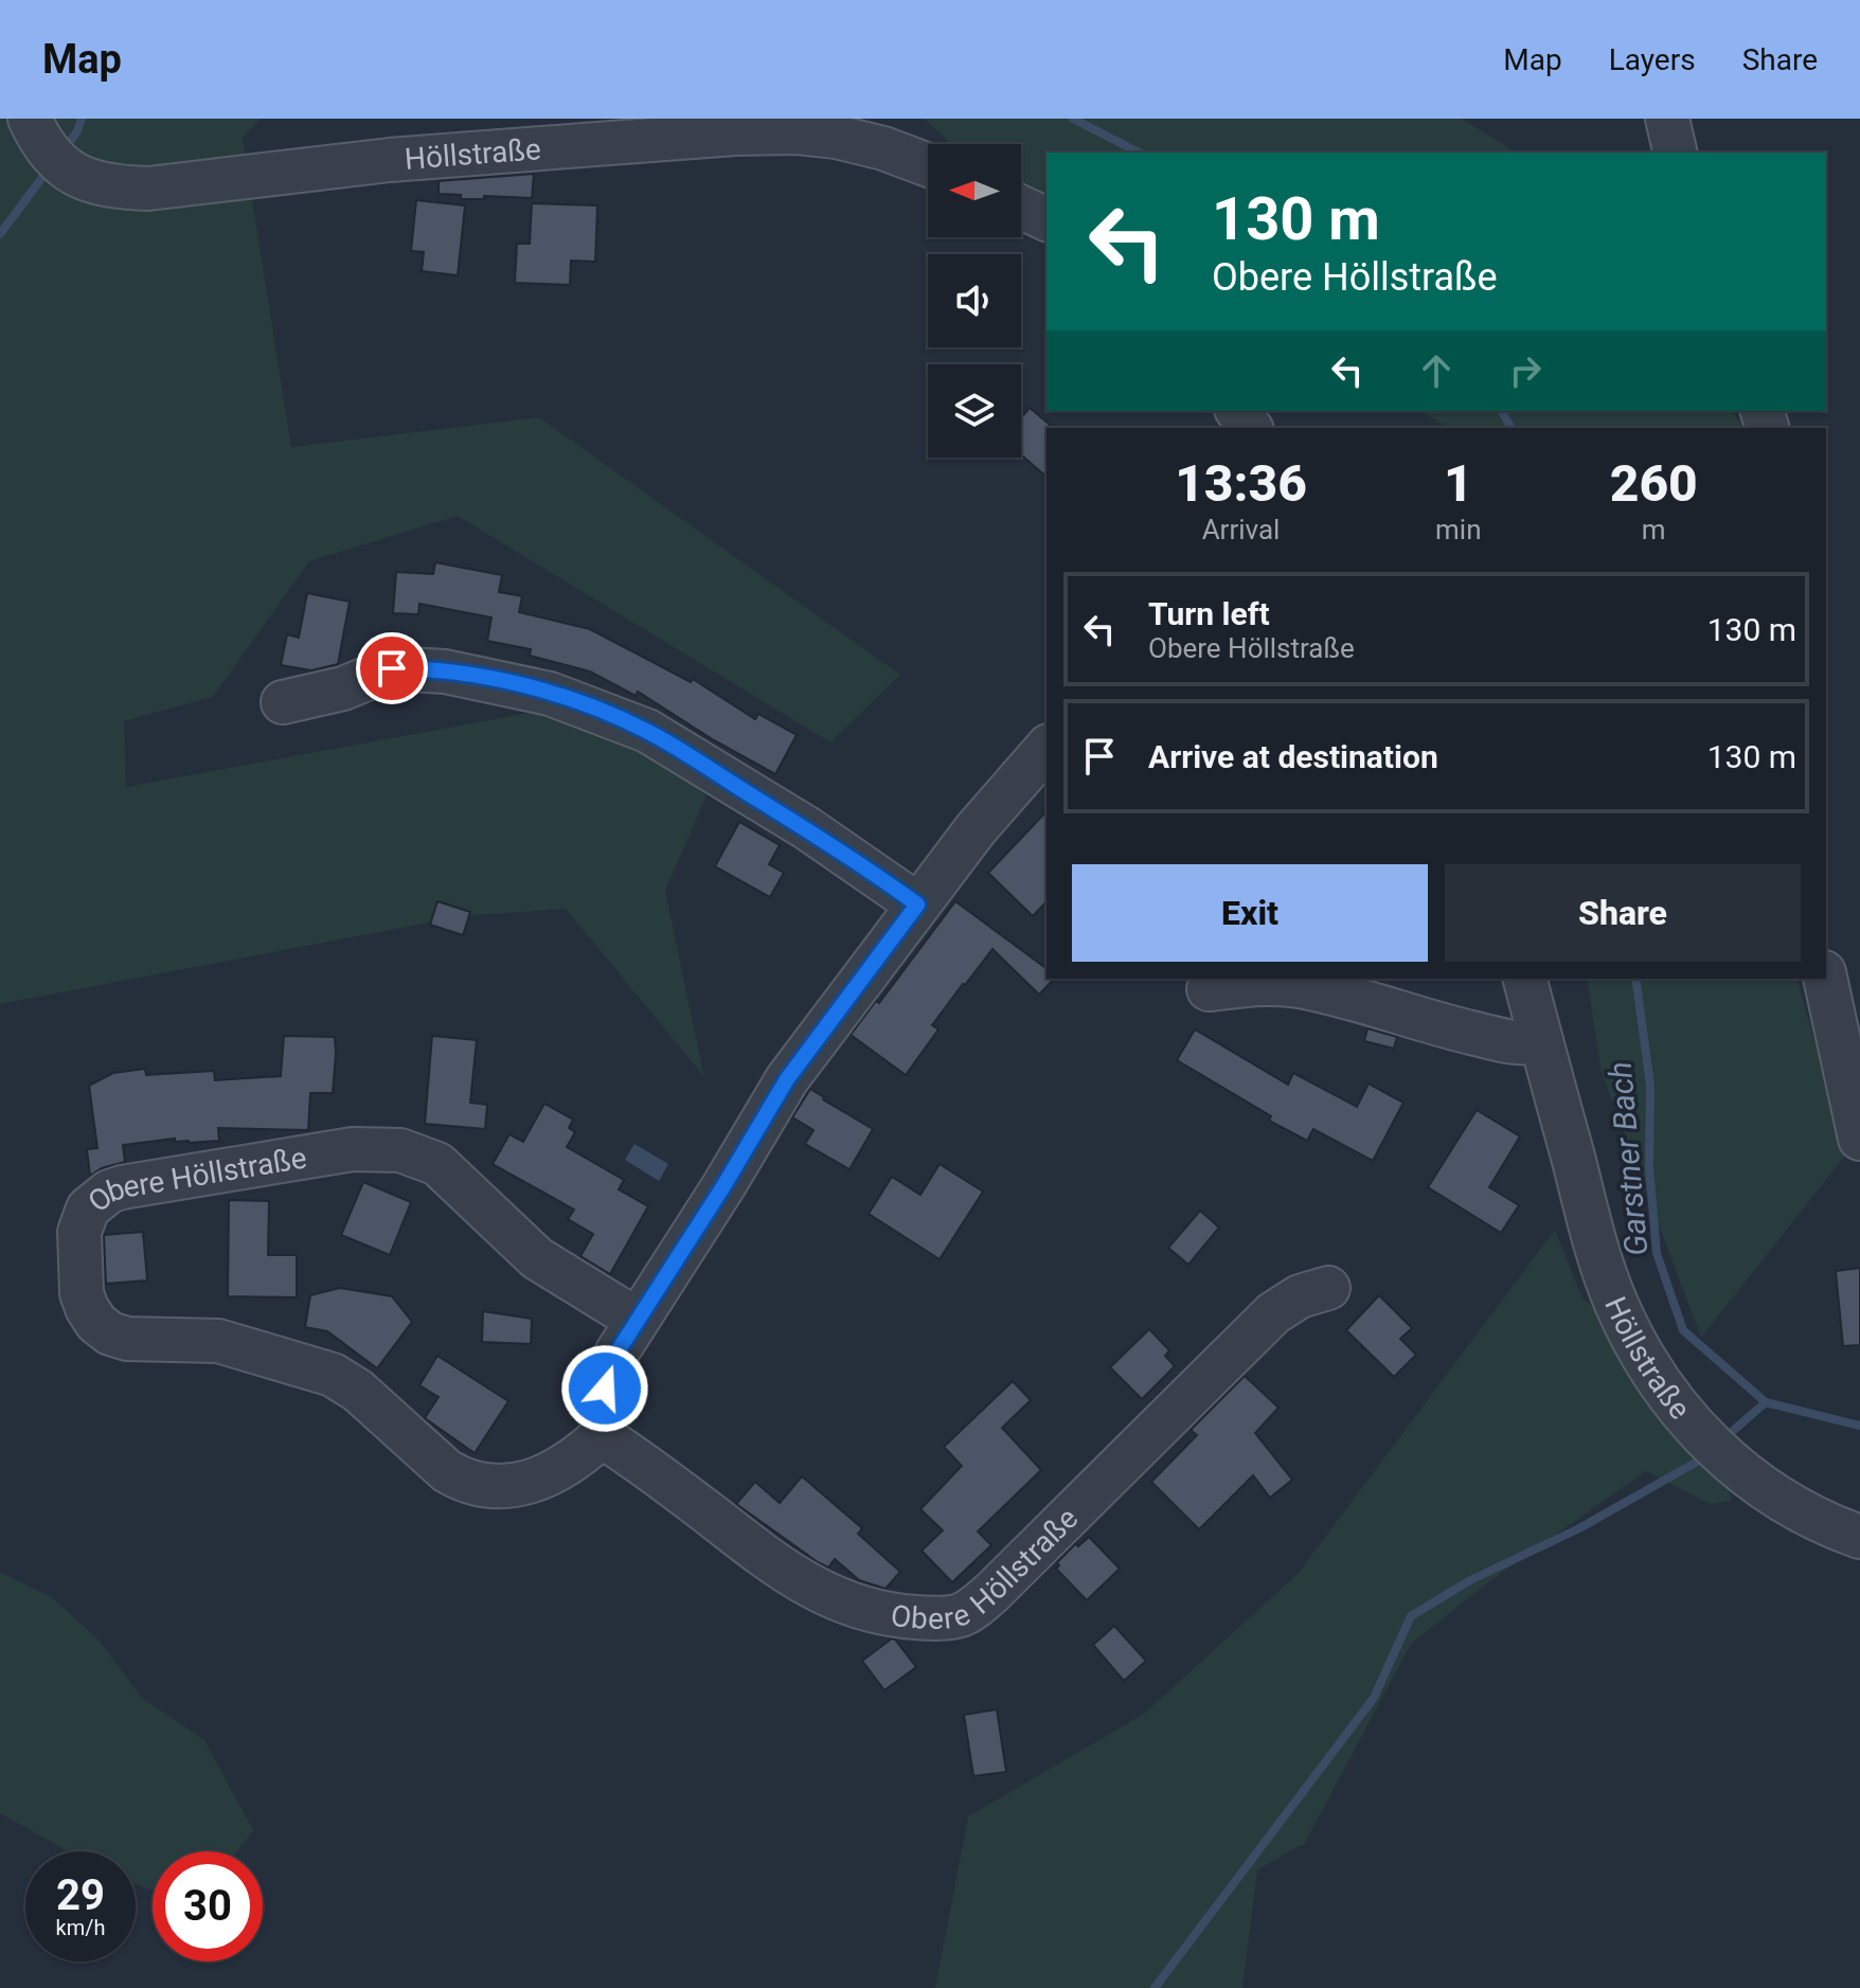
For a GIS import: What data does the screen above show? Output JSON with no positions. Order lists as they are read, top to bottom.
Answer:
{
  "streets": {
    "street": ["Höllstraße", "Obere Höllstraße"]
  },
  "water": ["Garstner Bach"],
  "north": "left",
  "page": {
    "header": "Map",
    "nav": ["Map", "Layers", "Share"],
    "turn": ["130 m", "Obere Höllstraße"],
    "eta": [
      "13:36",
      "Arrival",
      "1",
      "min",
      "260",
      "m"
    ],
    "list": [
      {
        "name": "Turn left",
        "note": "Obere Höllstraße",
        "value": "130 m"
      },
      {
        "name": "Arrive at destination",
        "value": "130 m"
      }
    ],
    "buttons": ["Exit", "Share"],
    "speed": "29 km/h",
    "limit": "30"
  }
}
